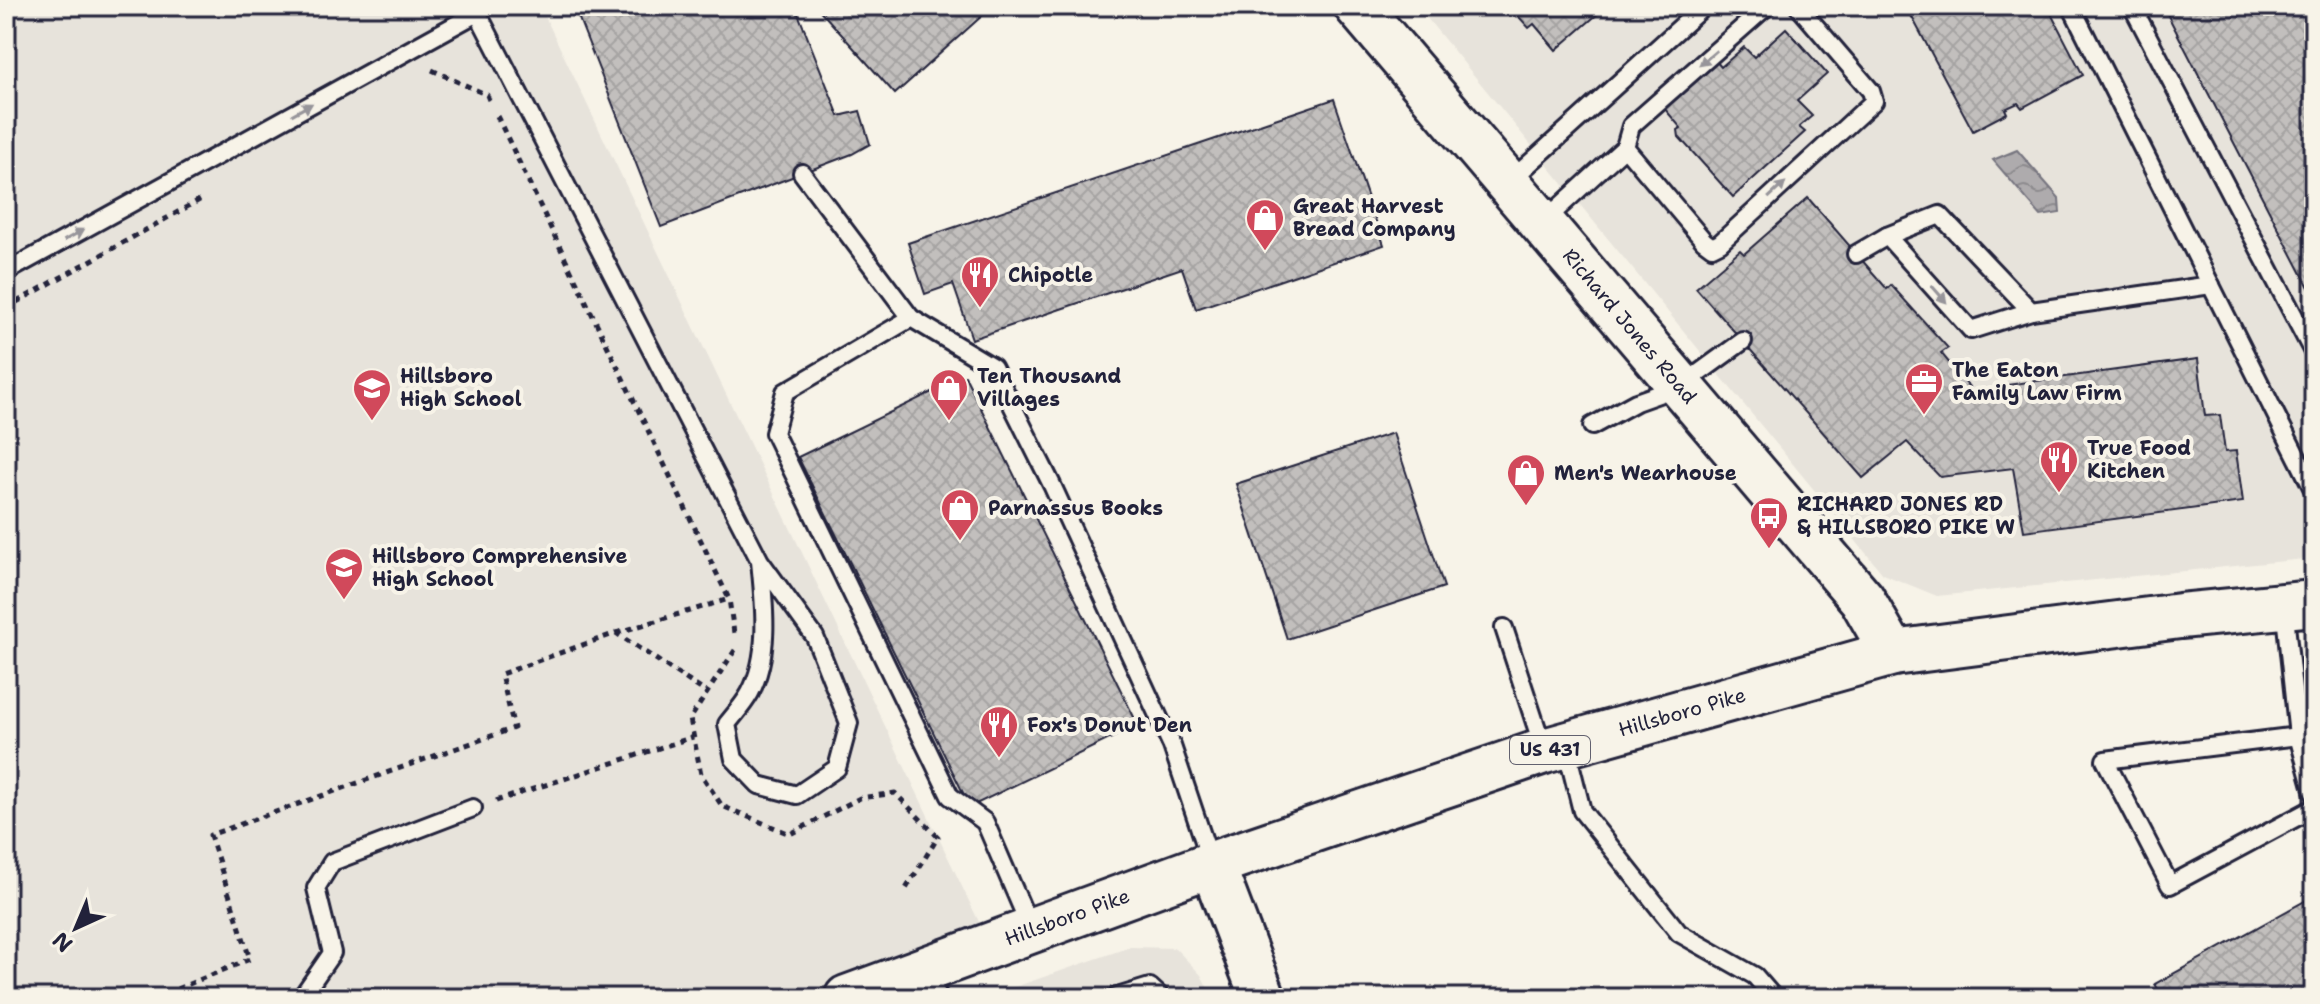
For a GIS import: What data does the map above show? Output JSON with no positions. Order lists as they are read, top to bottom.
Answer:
{
  "streets": {
    "main road": ["Richard Jones Road", "Hillsboro Pike", "US 431"]
  },
  "crossings": [
    ["Richard Jones Road", "Hillsboro Pike"]
  ],
  "places": {
    "shop": [
      "Great Harvest Bread Company",
      "Ten Thousand Villages",
      "Men's Wearhouse",
      "Parnassus Books"
    ],
    "restaurant": ["Chipotle", "True Food Kitchen", "Fox's Donut Den"],
    "office": ["The Eaton Family Law Firm"],
    "school or university": ["Hillsboro High School", "Hillsboro Comprehensive High School"],
    "bus stop": ["RICHARD JONES RD & HILLSBORO PIKE W"]
  },
  "north": "bottom left"
}
